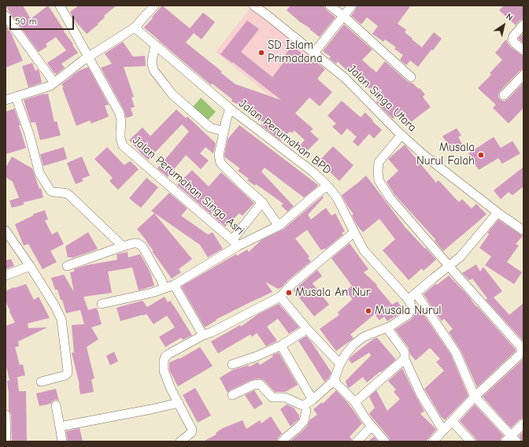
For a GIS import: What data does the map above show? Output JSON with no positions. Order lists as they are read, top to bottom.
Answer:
{
  "streets": {
    "street": ["Jalan Singa Utara", "Jalan Perumahan BPD", "Jalan Perumahan Singa Asri"]
  },
  "places": [
    "SD Islam Primadana",
    "Musala Nurul Falah",
    "Musala An Nur",
    "Musala Nurul"
  ],
  "scale_bar": "50 m",
  "north": "top right"
}
